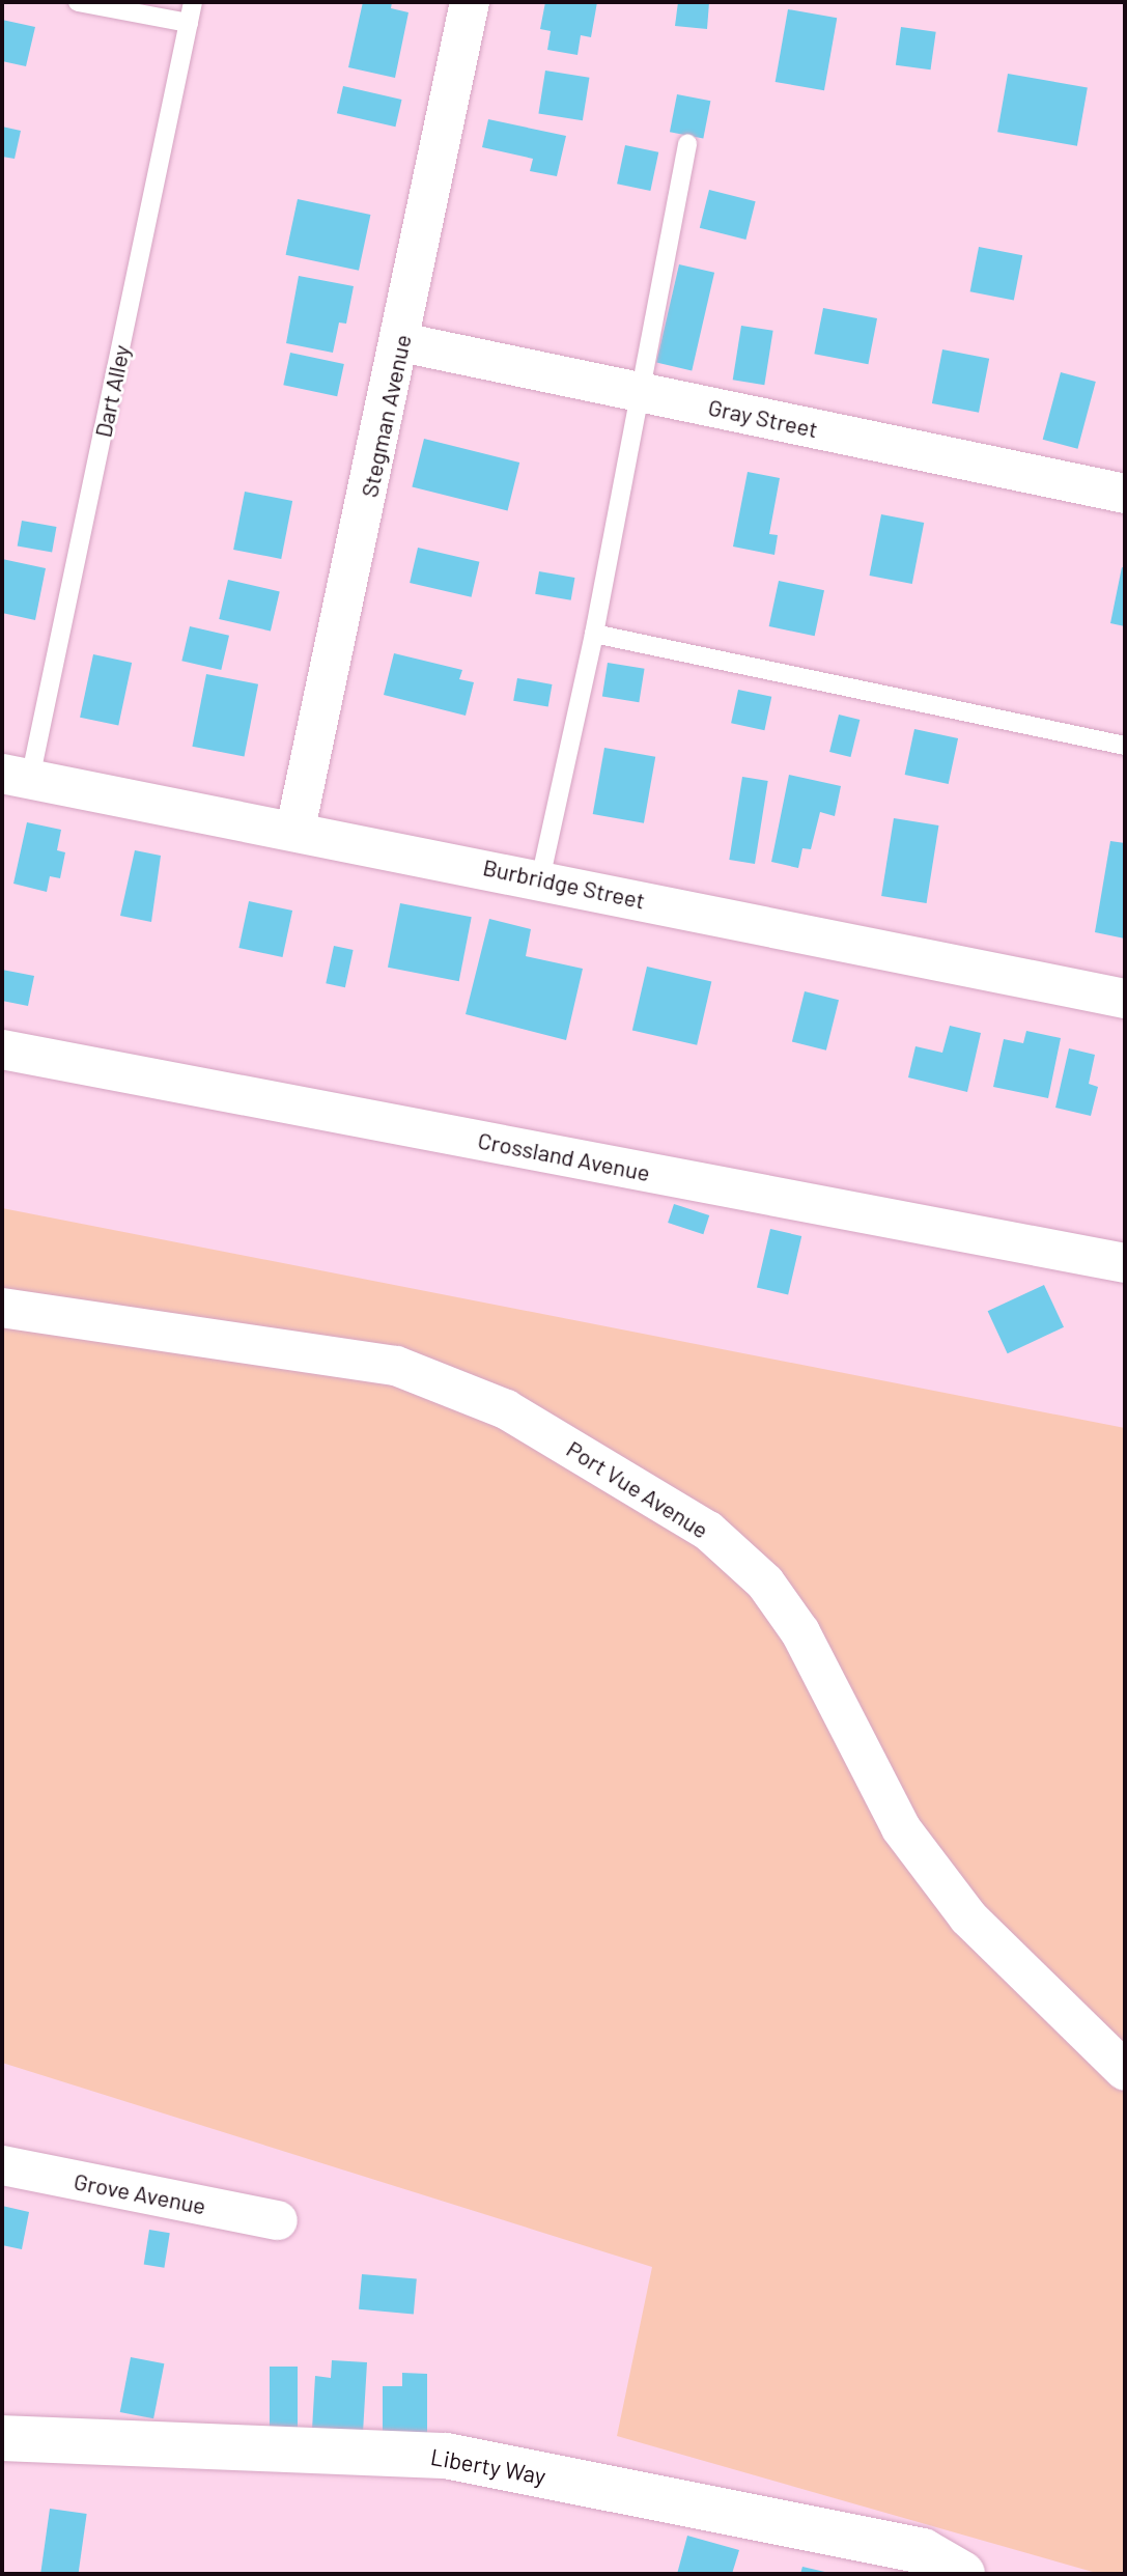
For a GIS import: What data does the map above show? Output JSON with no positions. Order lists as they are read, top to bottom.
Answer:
{
  "streets": {
    "street": [
      "Stegman Avenue",
      "Gray Street",
      "Burbridge Street",
      "Crossland Avenue",
      "Port Vue Avenue",
      "Grove Avenue",
      "Liberty Way"
    ],
    "lane": ["Dart Alley"]
  },
  "crossings": [
    ["Dart Alley", "Burbridge Street"],
    ["Stegman Avenue", "Gray Street"],
    ["Stegman Avenue", "Burbridge Street"]
  ]
}
